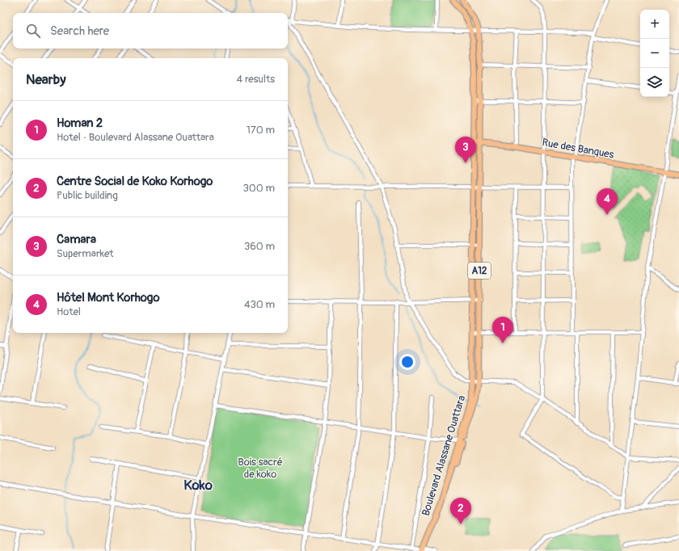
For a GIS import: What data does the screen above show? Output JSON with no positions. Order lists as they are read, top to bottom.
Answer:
{
  "streets": {
    "main road": ["Rue des Banques", "A12", "Boulevard Alassane Ouattara"]
  },
  "crossings": [
    ["Rue des Banques", "Boulevard Alassane Ouattara"]
  ],
  "districts": ["Koko"],
  "parks": ["Bois sacré de koko"],
  "page": {
    "map_buttons": ["+", "−"],
    "search": "Search here",
    "heading": ["Nearby", "4 results"],
    "list": [
      {
        "mark": "1",
        "name": "Homan 2",
        "note": "Hotel · Boulevard Alassane Ouattara",
        "value": "170 m"
      },
      {
        "mark": "2",
        "name": "Centre Social de Koko Korhogo",
        "note": "Public building",
        "value": "300 m"
      },
      {
        "mark": "3",
        "name": "Camara",
        "note": "Supermarket",
        "value": "360 m"
      },
      {
        "mark": "4",
        "name": "Hôtel Mont Korhogo",
        "note": "Hotel",
        "value": "430 m"
      }
    ],
    "pins": [
      "3",
      "4",
      "1",
      "2"
    ]
  }
}
